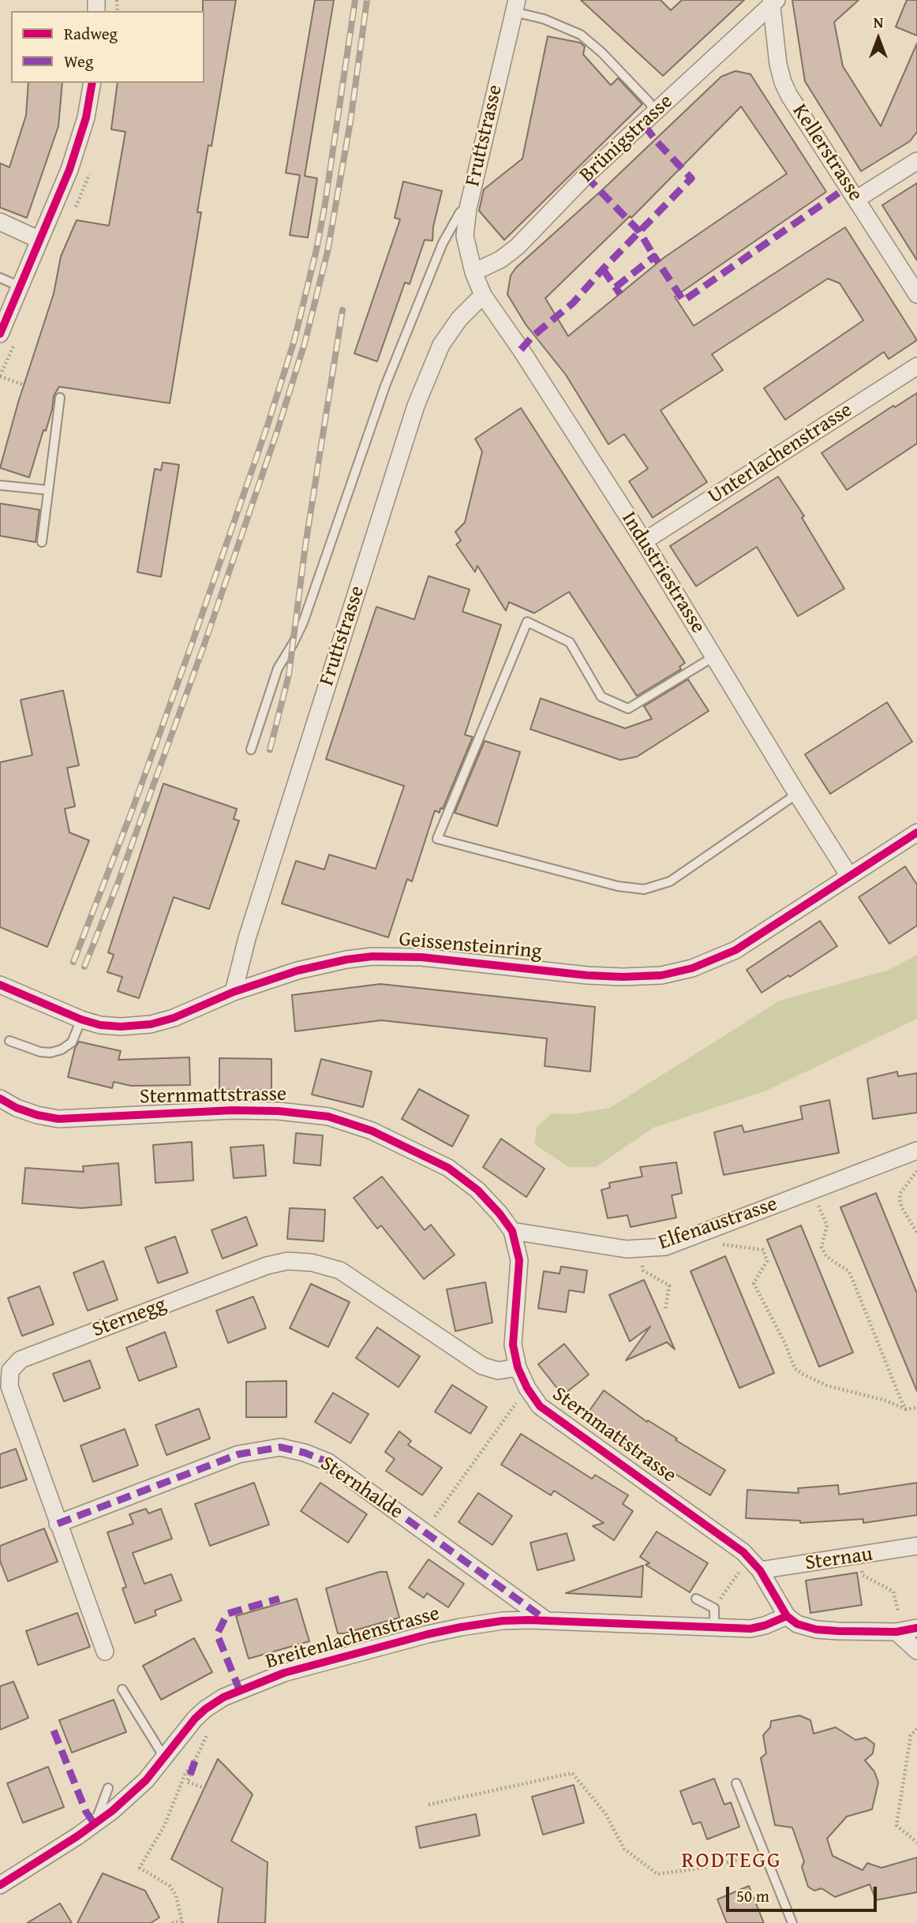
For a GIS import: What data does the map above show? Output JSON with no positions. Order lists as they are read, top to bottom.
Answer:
{
  "streets": {
    "street": [
      "Fruttstrasse",
      "Brünigstrasse",
      "Kellerstrasse",
      "Unterlachenstrasse",
      "Industriestrasse",
      "Geissensteinring",
      "Sternmattstrasse",
      "Elfenaustrasse",
      "Sternegg",
      "Sternhalde",
      "Sternau",
      "Breitenlachenstrasse"
    ]
  },
  "crossings": [
    ["Fruttstrasse", "Brünigstrasse"],
    ["Fruttstrasse", "Industriestrasse"],
    ["Fruttstrasse", "Geissensteinring"],
    ["Brünigstrasse", "Kellerstrasse"],
    ["Brünigstrasse", "Industriestrasse"],
    ["Unterlachenstrasse", "Industriestrasse"],
    ["Industriestrasse", "Geissensteinring"],
    ["Sternmattstrasse", "Elfenaustrasse"],
    ["Sternmattstrasse", "Sternegg"],
    ["Sternmattstrasse", "Sternau"],
    ["Sternmattstrasse", "Breitenlachenstrasse"],
    ["Sternegg", "Sternhalde"],
    ["Sternhalde", "Breitenlachenstrasse"]
  ],
  "districts": ["RODTEGG"],
  "legend": ["Radweg", "Weg"],
  "scale_bar": "50 m",
  "north": "top"
}
